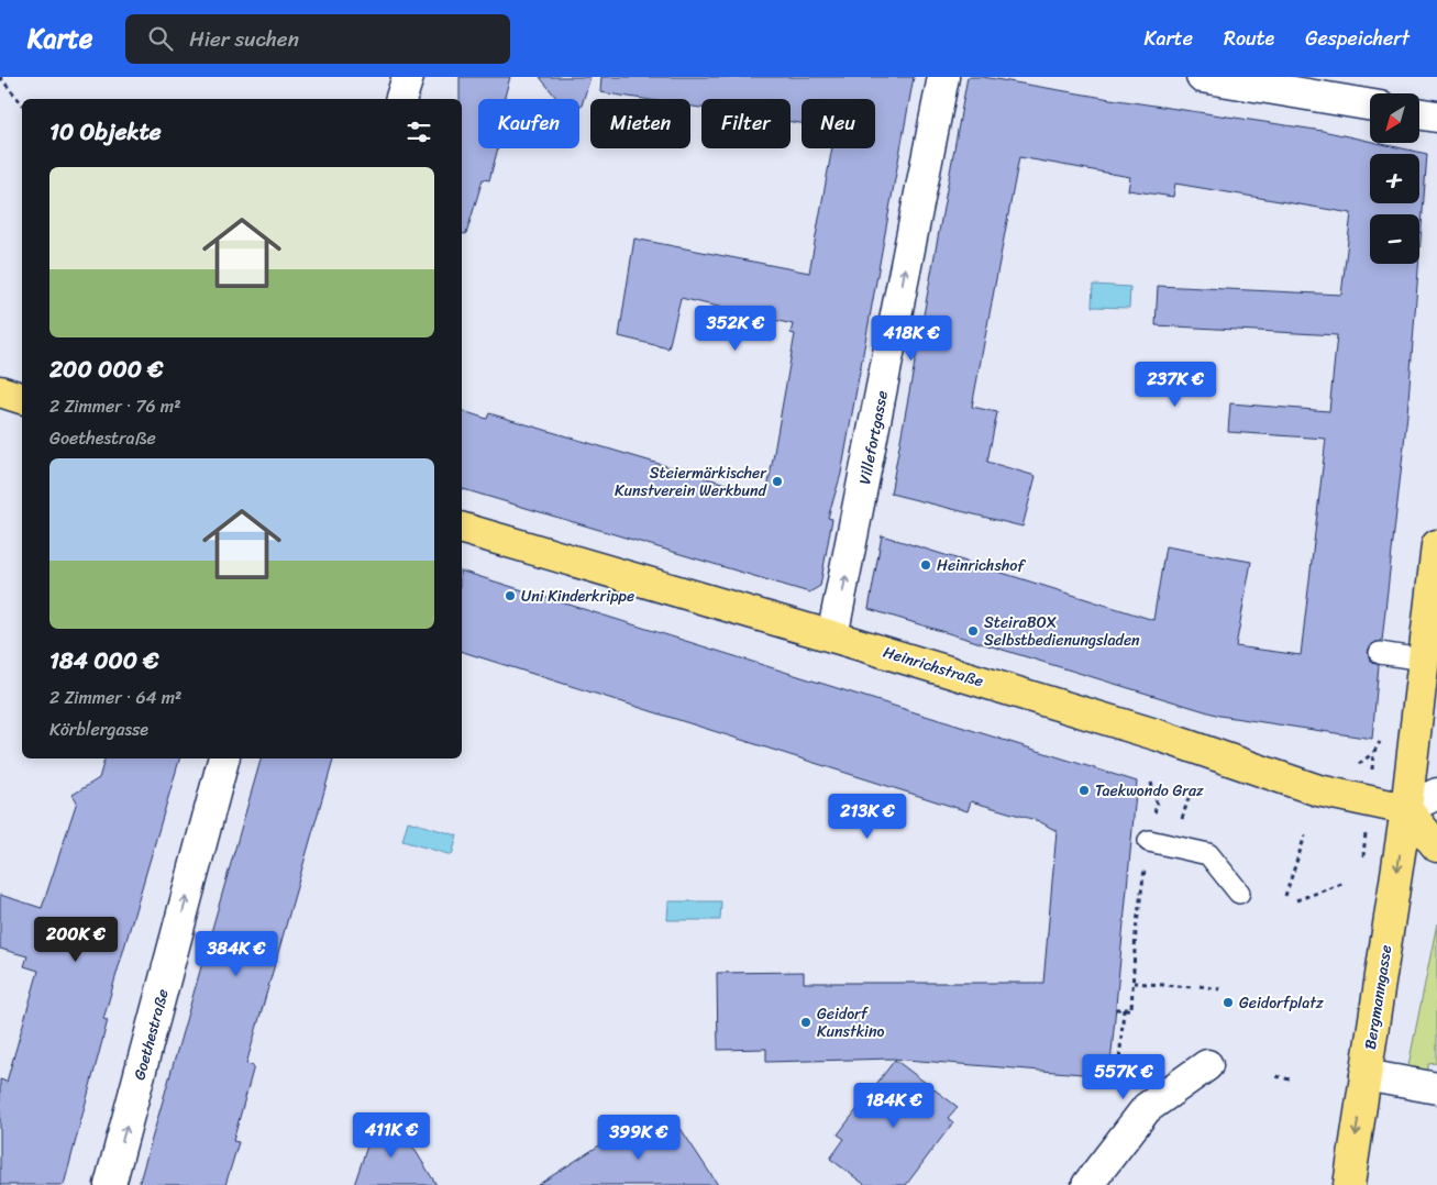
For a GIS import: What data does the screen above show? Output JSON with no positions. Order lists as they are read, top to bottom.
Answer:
{
  "streets": {
    "main road": ["Heinrichstraße", "Bergmanngasse"],
    "street": ["Villefortgasse", "Goethestraße"]
  },
  "crossings": [
    ["Villefortgasse", "Heinrichstraße"],
    ["Heinrichstraße", "Bergmanngasse"]
  ],
  "one_way": ["Villefortgasse", "Bergmanngasse", "Goethestraße"],
  "places": [
    "Steiermärkischer Kunstverein Werkbund",
    "Heinrichshof",
    "Uni Kinderkrippe",
    "SteiraBOX Selbstbedienungsladen",
    "Taekwondo Graz",
    "Geidorfplatz",
    "Geidorf Kunstkino"
  ],
  "north": "bottom left",
  "page": {
    "header": "Karte",
    "search": "Hier suchen",
    "nav": ["Karte", "Route", "Gespeichert"],
    "map_buttons": ["+", "−"],
    "chip": [
      "Kaufen",
      "Mieten",
      "Filter",
      "Neu"
    ],
    "heading": "10 Objekte",
    "list": [
      {
        "name": "200 000 €",
        "note": "2 Zimmer · 76 m² · Goethestraße"
      },
      {
        "name": "184 000 €",
        "note": "2 Zimmer · 64 m² · Körblergasse"
      }
    ],
    "price": [
      "352K €",
      "418K €",
      "237K €",
      "213K €",
      "200K €",
      "384K €",
      "557K €",
      "184K €",
      "411K €",
      "399K €"
    ]
  }
}
